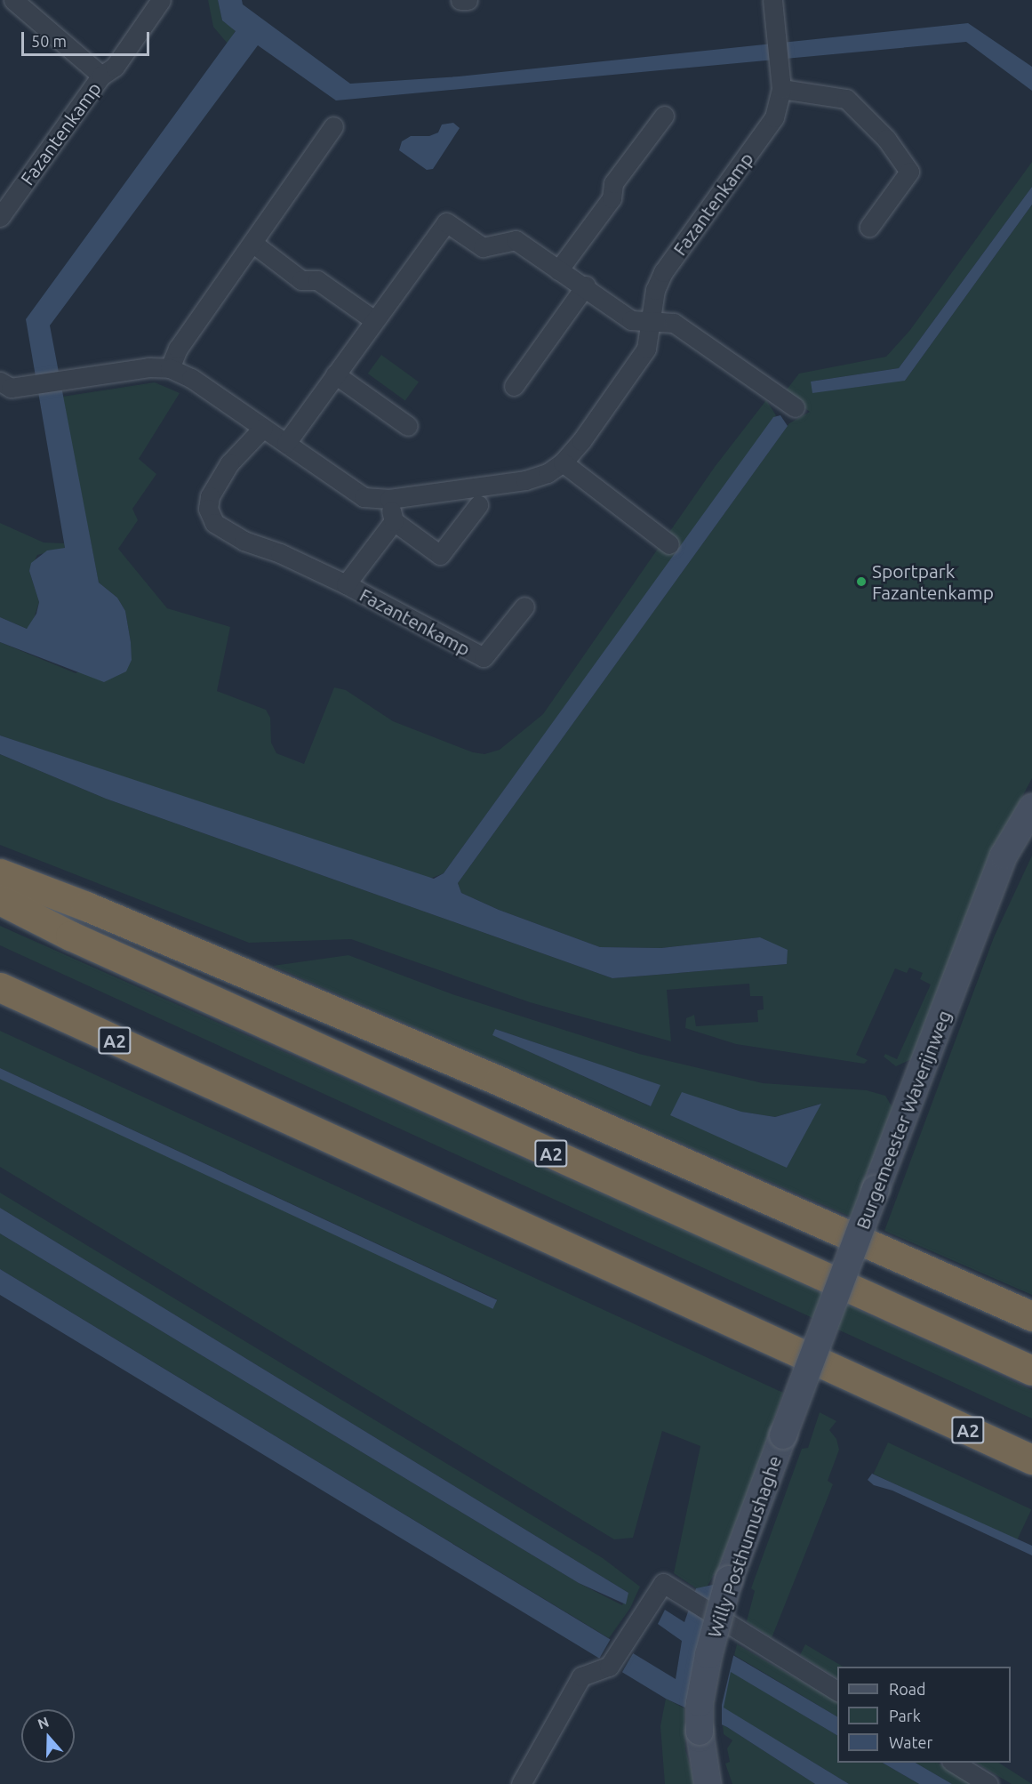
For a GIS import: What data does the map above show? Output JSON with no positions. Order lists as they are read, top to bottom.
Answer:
{
  "streets": {
    "highway": ["A2"],
    "street": ["Fazantenkamp", "Burgemeester Waverijnweg", "Willy Posthumushaghe"]
  },
  "crossings": [
    ["Burgemeester Waverijnweg", "Willy Posthumushaghe"]
  ],
  "places": ["Sportpark Fazantenkamp"],
  "legend": ["Road", "Park", "Water"],
  "scale_bar": "50 m",
  "north": "top"
}
